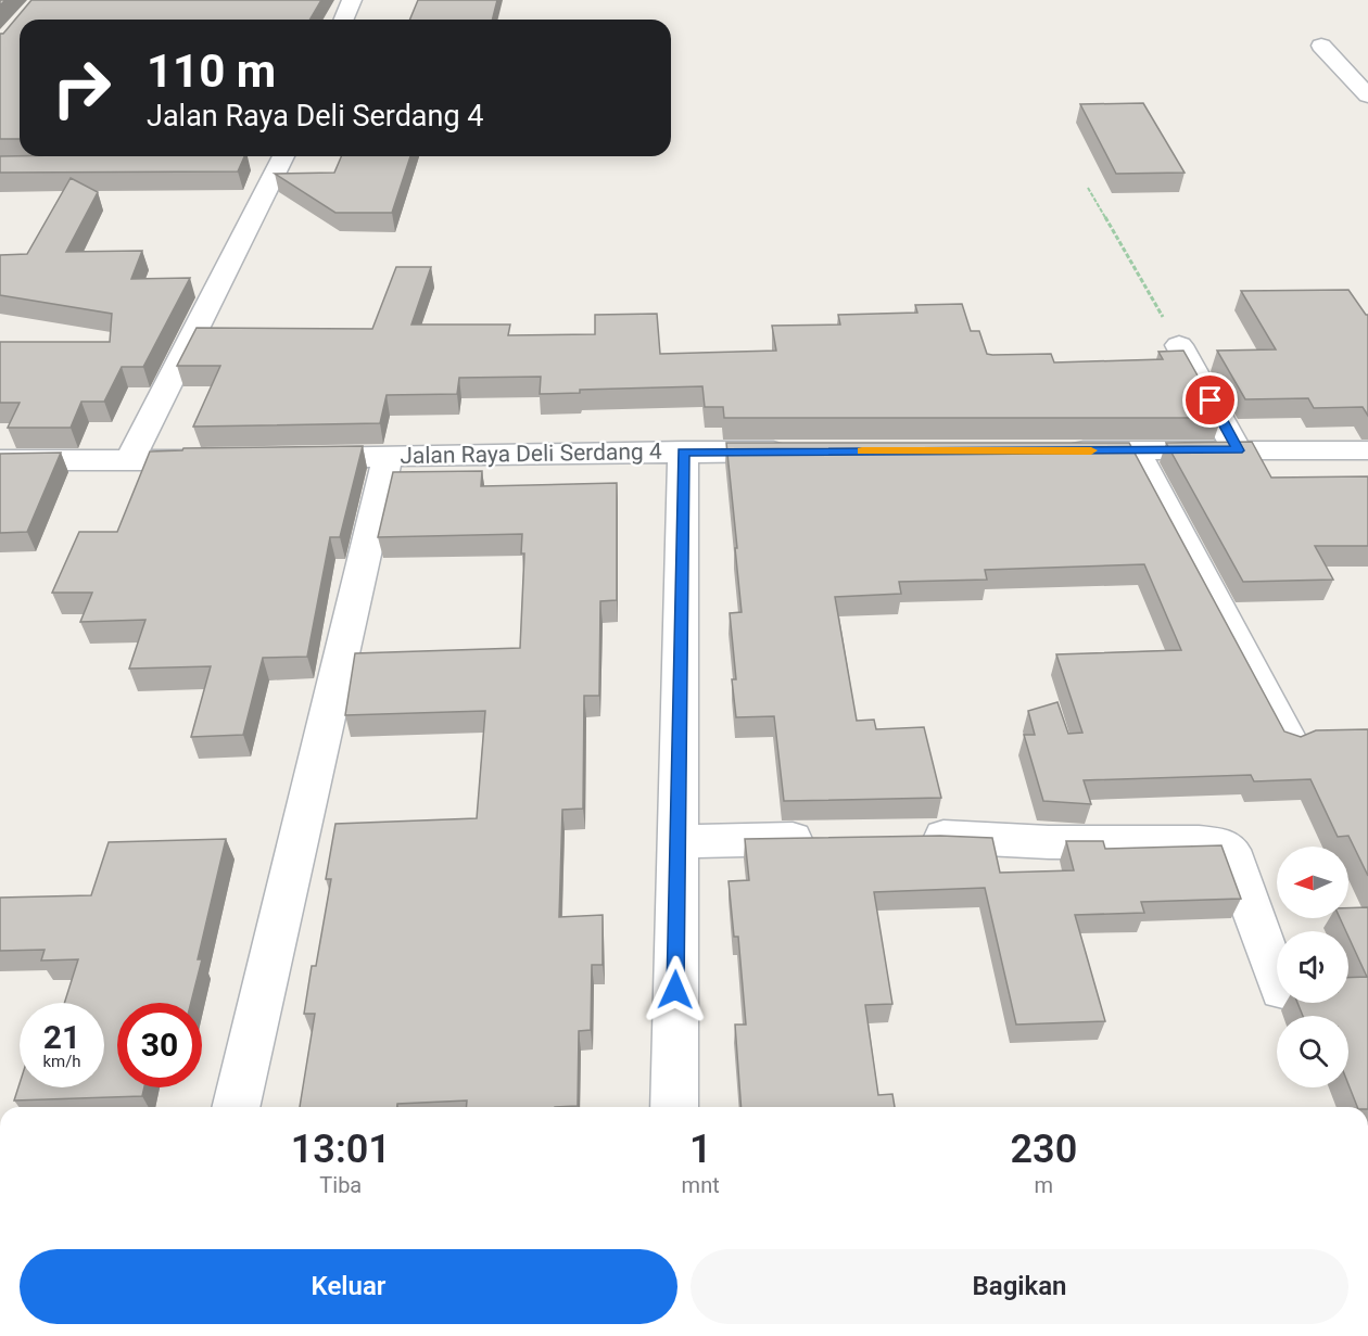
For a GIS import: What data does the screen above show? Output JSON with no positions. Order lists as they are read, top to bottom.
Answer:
{
  "streets": {
    "street": ["Jalan Raya Deli Serdang 4"]
  },
  "north": "left",
  "page": {
    "turn": ["110 m", "Jalan Raya Deli Serdang 4"],
    "speed": "21 km/h",
    "limit": "30",
    "eta": [
      "13:01",
      "Tiba",
      "1",
      "mnt",
      "230",
      "m"
    ],
    "buttons": ["Keluar", "Bagikan"]
  }
}
